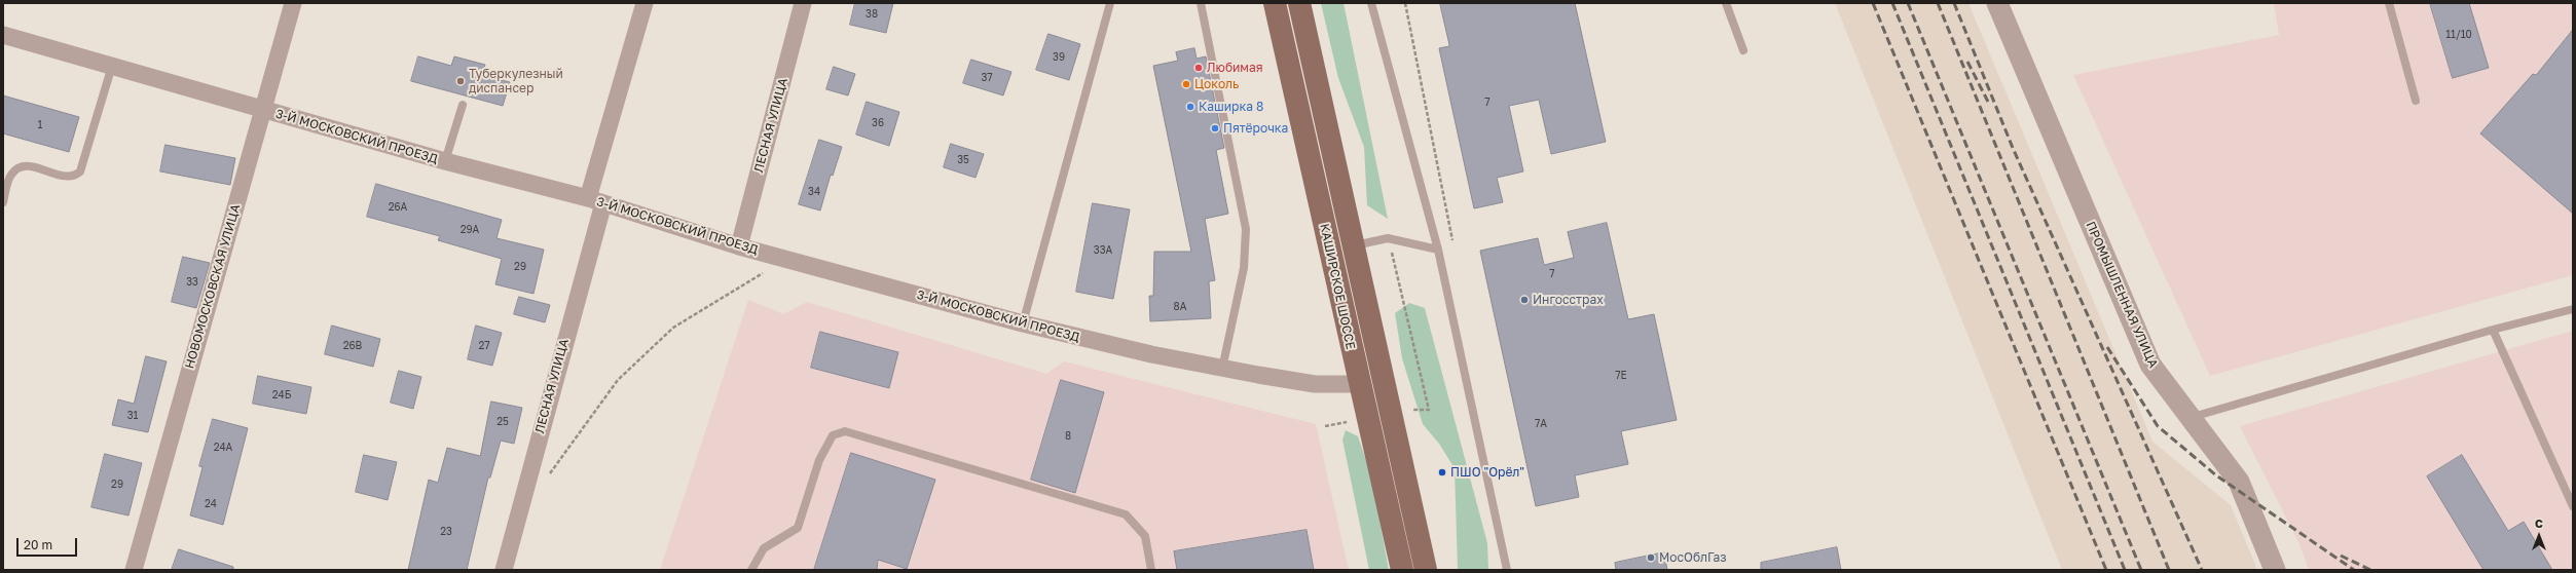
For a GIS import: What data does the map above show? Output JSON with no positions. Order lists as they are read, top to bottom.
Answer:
{
  "streets": {
    "main road": ["КАШИРСКОЕ ШОССЕ"],
    "street": [
      "ЛЕСНАЯ УЛИЦА",
      "3-Й МОСКОВСКИЙ ПРОЕЗД",
      "НОВОМОСКОВСКАЯ УЛИЦА",
      "ПРОМЫШЛЕННАЯ УЛИЦА"
    ]
  },
  "crossings": [
    ["ЛЕСНАЯ УЛИЦА", "3-Й МОСКОВСКИЙ ПРОЕЗД"],
    ["3-Й МОСКОВСКИЙ ПРОЕЗД", "НОВОМОСКОВСКАЯ УЛИЦА"],
    ["3-Й МОСКОВСКИЙ ПРОЕЗД", "КАШИРСКОЕ ШОССЕ"]
  ],
  "places": [
    "Любимая",
    "Туберкулезный диспансер",
    "Цоколь",
    "Каширка 8",
    "Пятёрочка",
    "Ингосстрах",
    "ПШО \"Орёл\"",
    "МосОблГаз"
  ],
  "house_numbers": [
    "38",
    "11/10",
    "39",
    "37",
    "7",
    "36",
    "1",
    "35",
    "34",
    "26А",
    "29А",
    "33А",
    "29",
    "7",
    "33",
    "8А",
    "26В",
    "27",
    "7Е",
    "24Б",
    "31",
    "25",
    "7А",
    "8",
    "24А",
    "29",
    "24",
    "23"
  ],
  "scale_bar": "20 m",
  "north": "top"
}
